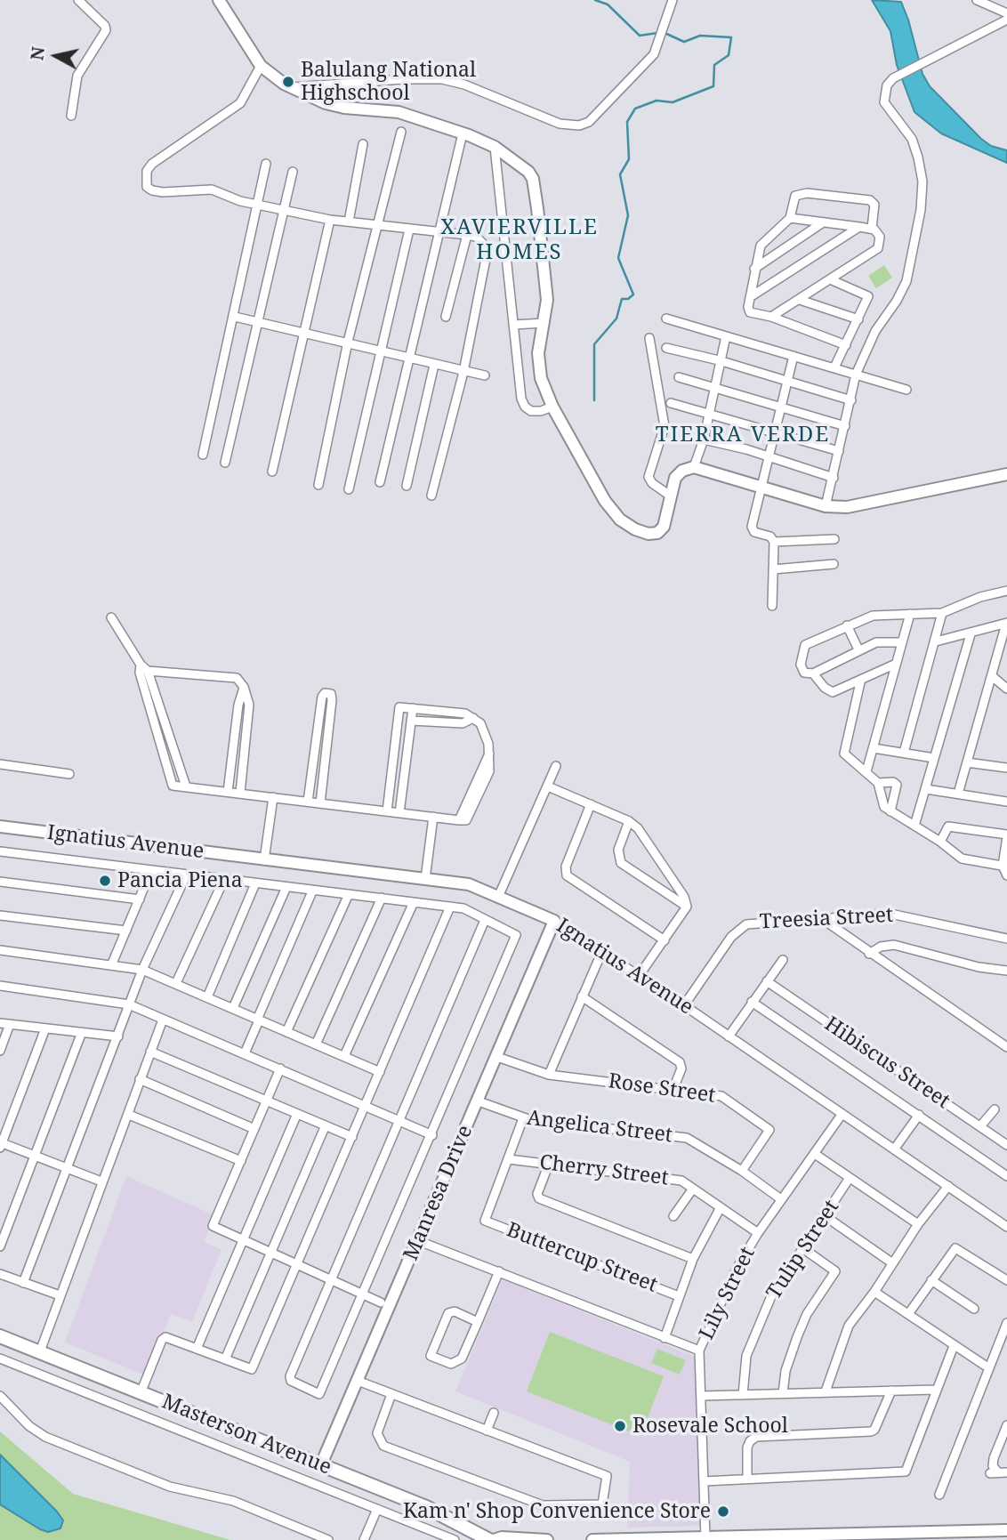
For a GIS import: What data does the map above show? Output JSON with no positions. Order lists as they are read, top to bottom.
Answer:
{
  "streets": {
    "main road": ["Masterson Avenue"],
    "street": [
      "Ignatius Avenue",
      "Treesia Street",
      "Hibiscus Street",
      "Rose Street",
      "Angelica Street",
      "Cherry Street",
      "Manresa Drive",
      "Tulip Street",
      "Buttercup Street",
      "Lily Street"
    ]
  },
  "crossings": [
    ["Ignatius Avenue", "Treesia Street"],
    ["Ignatius Avenue", "Manresa Drive"],
    ["Ignatius Avenue", "Lily Street"],
    ["Rose Street", "Angelica Street"],
    ["Rose Street", "Manresa Drive"],
    ["Angelica Street", "Manresa Drive"],
    ["Angelica Street", "Lily Street"],
    ["Cherry Street", "Buttercup Street"],
    ["Cherry Street", "Lily Street"],
    ["Manresa Drive", "Masterson Avenue"]
  ],
  "districts": ["XAVIERVILLE HOMES", "TIERRA VERDE"],
  "places": [
    "Balulang National Highschool",
    "Pancia Piena",
    "Rosevale School",
    "Kam n' Shop Convenience Store"
  ],
  "north": "left"
}
